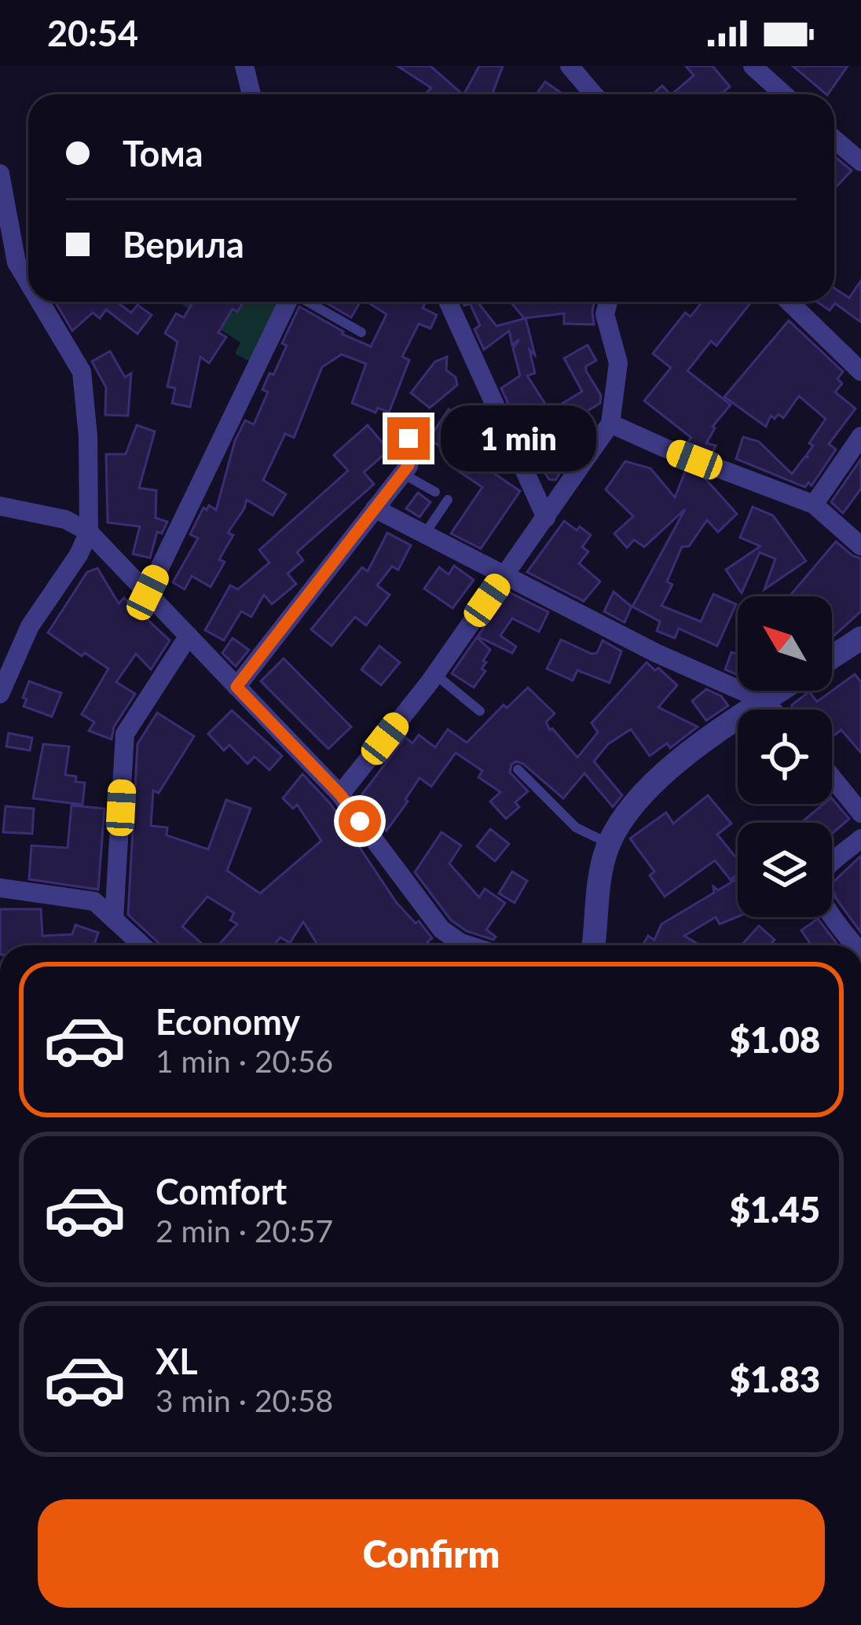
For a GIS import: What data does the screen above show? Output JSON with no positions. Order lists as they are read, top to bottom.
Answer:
{
  "north": "top left",
  "page": {
    "status": "20:54",
    "banner": ["Тома", "Верила"],
    "bubble": "1 min",
    "list": [
      {
        "name": "Economy",
        "note": "1 min · 20:56",
        "value": "$1.08"
      },
      {
        "name": "Comfort",
        "note": "2 min · 20:57",
        "value": "$1.45"
      },
      {
        "name": "XL",
        "note": "3 min · 20:58",
        "value": "$1.83"
      }
    ],
    "buttons": "Confirm"
  }
}
